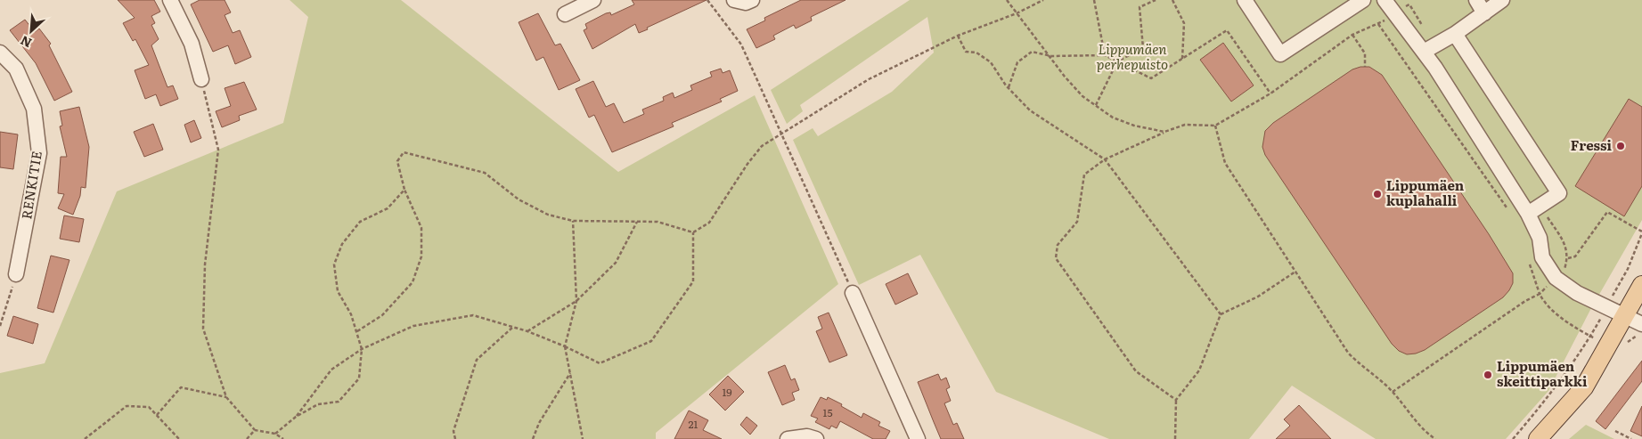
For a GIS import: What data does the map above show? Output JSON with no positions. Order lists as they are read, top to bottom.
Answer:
{
  "streets": {
    "street": ["RENKITIE"]
  },
  "parks": ["Lippumäen perhepuisto"],
  "places": ["Fressi", "Lippumäen kuplahalli", "Lippumäen skeittiparkki"],
  "house_numbers": ["19", "15", "21"],
  "north": "bottom left"
}
